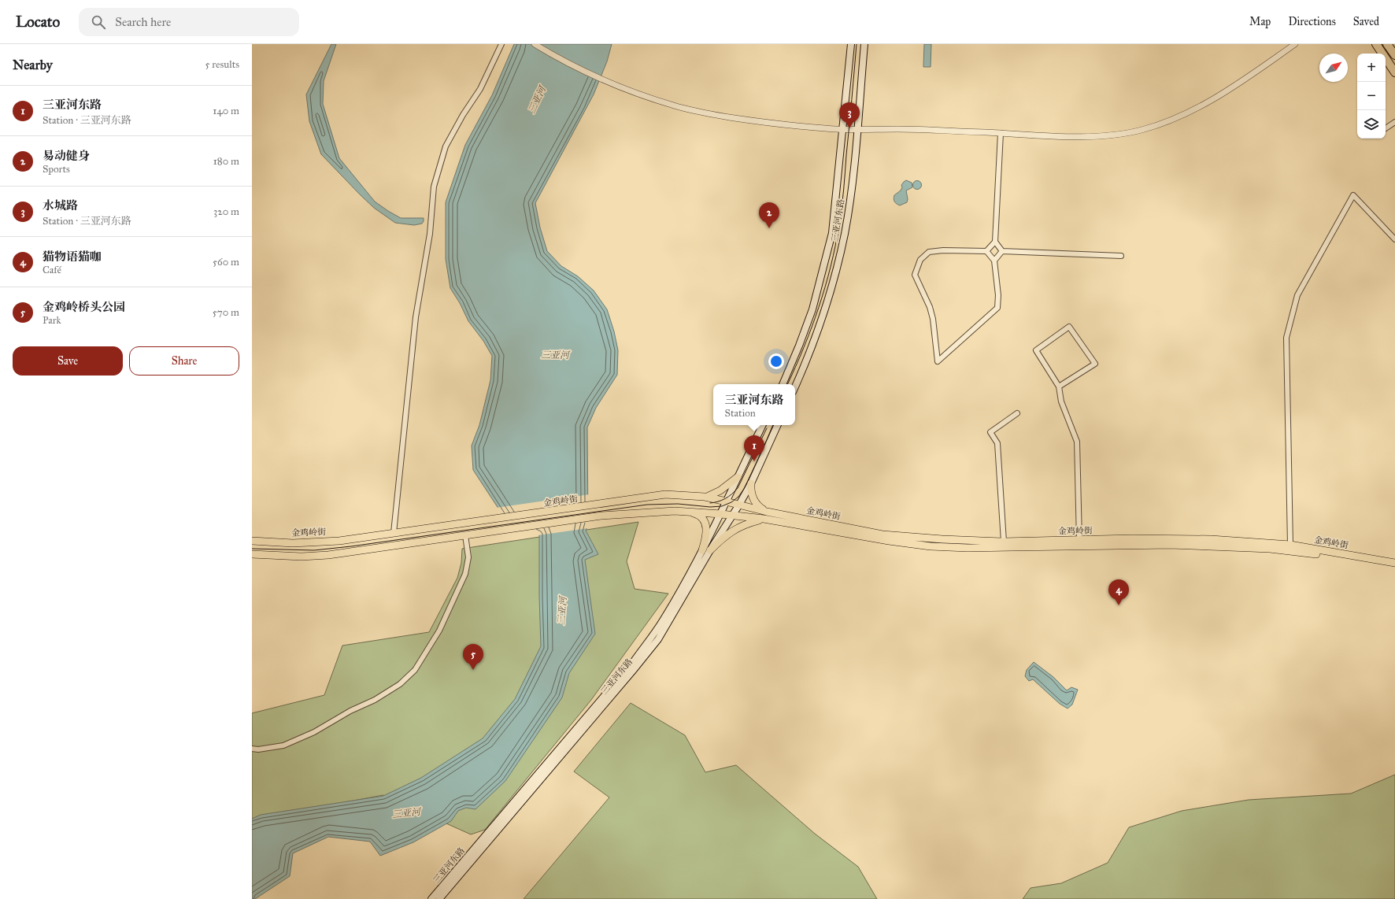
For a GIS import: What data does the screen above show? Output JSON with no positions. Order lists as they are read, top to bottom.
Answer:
{
  "streets": {
    "main road": ["三亚河东路", "金鸡岭街"]
  },
  "crossings": [
    ["三亚河东路", "金鸡岭街"]
  ],
  "water": ["三亚河"],
  "north": "top right",
  "page": {
    "header": "Locato",
    "search": "Search here",
    "nav": ["Map", "Directions", "Saved"],
    "heading": ["Nearby", "5 results"],
    "map_buttons": ["+", "−"],
    "list": [
      {
        "mark": "1",
        "name": "三亚河东路",
        "note": "Station · 三亚河东路",
        "value": "140 m"
      },
      {
        "mark": "2",
        "name": "易动健身",
        "note": "Sports",
        "value": "180 m"
      },
      {
        "mark": "3",
        "name": "水城路",
        "note": "Station · 三亚河东路",
        "value": "320 m"
      },
      {
        "mark": "4",
        "name": "猫物语猫咖",
        "note": "Café",
        "value": "560 m"
      },
      {
        "mark": "5",
        "name": "金鸡岭桥头公园",
        "note": "Park",
        "value": "570 m"
      }
    ],
    "pins": [
      "3",
      "2",
      "1",
      "4",
      "5"
    ],
    "buttons": ["Save", "Share"],
    "popup": ["三亚河东路", "Station"]
  }
}
